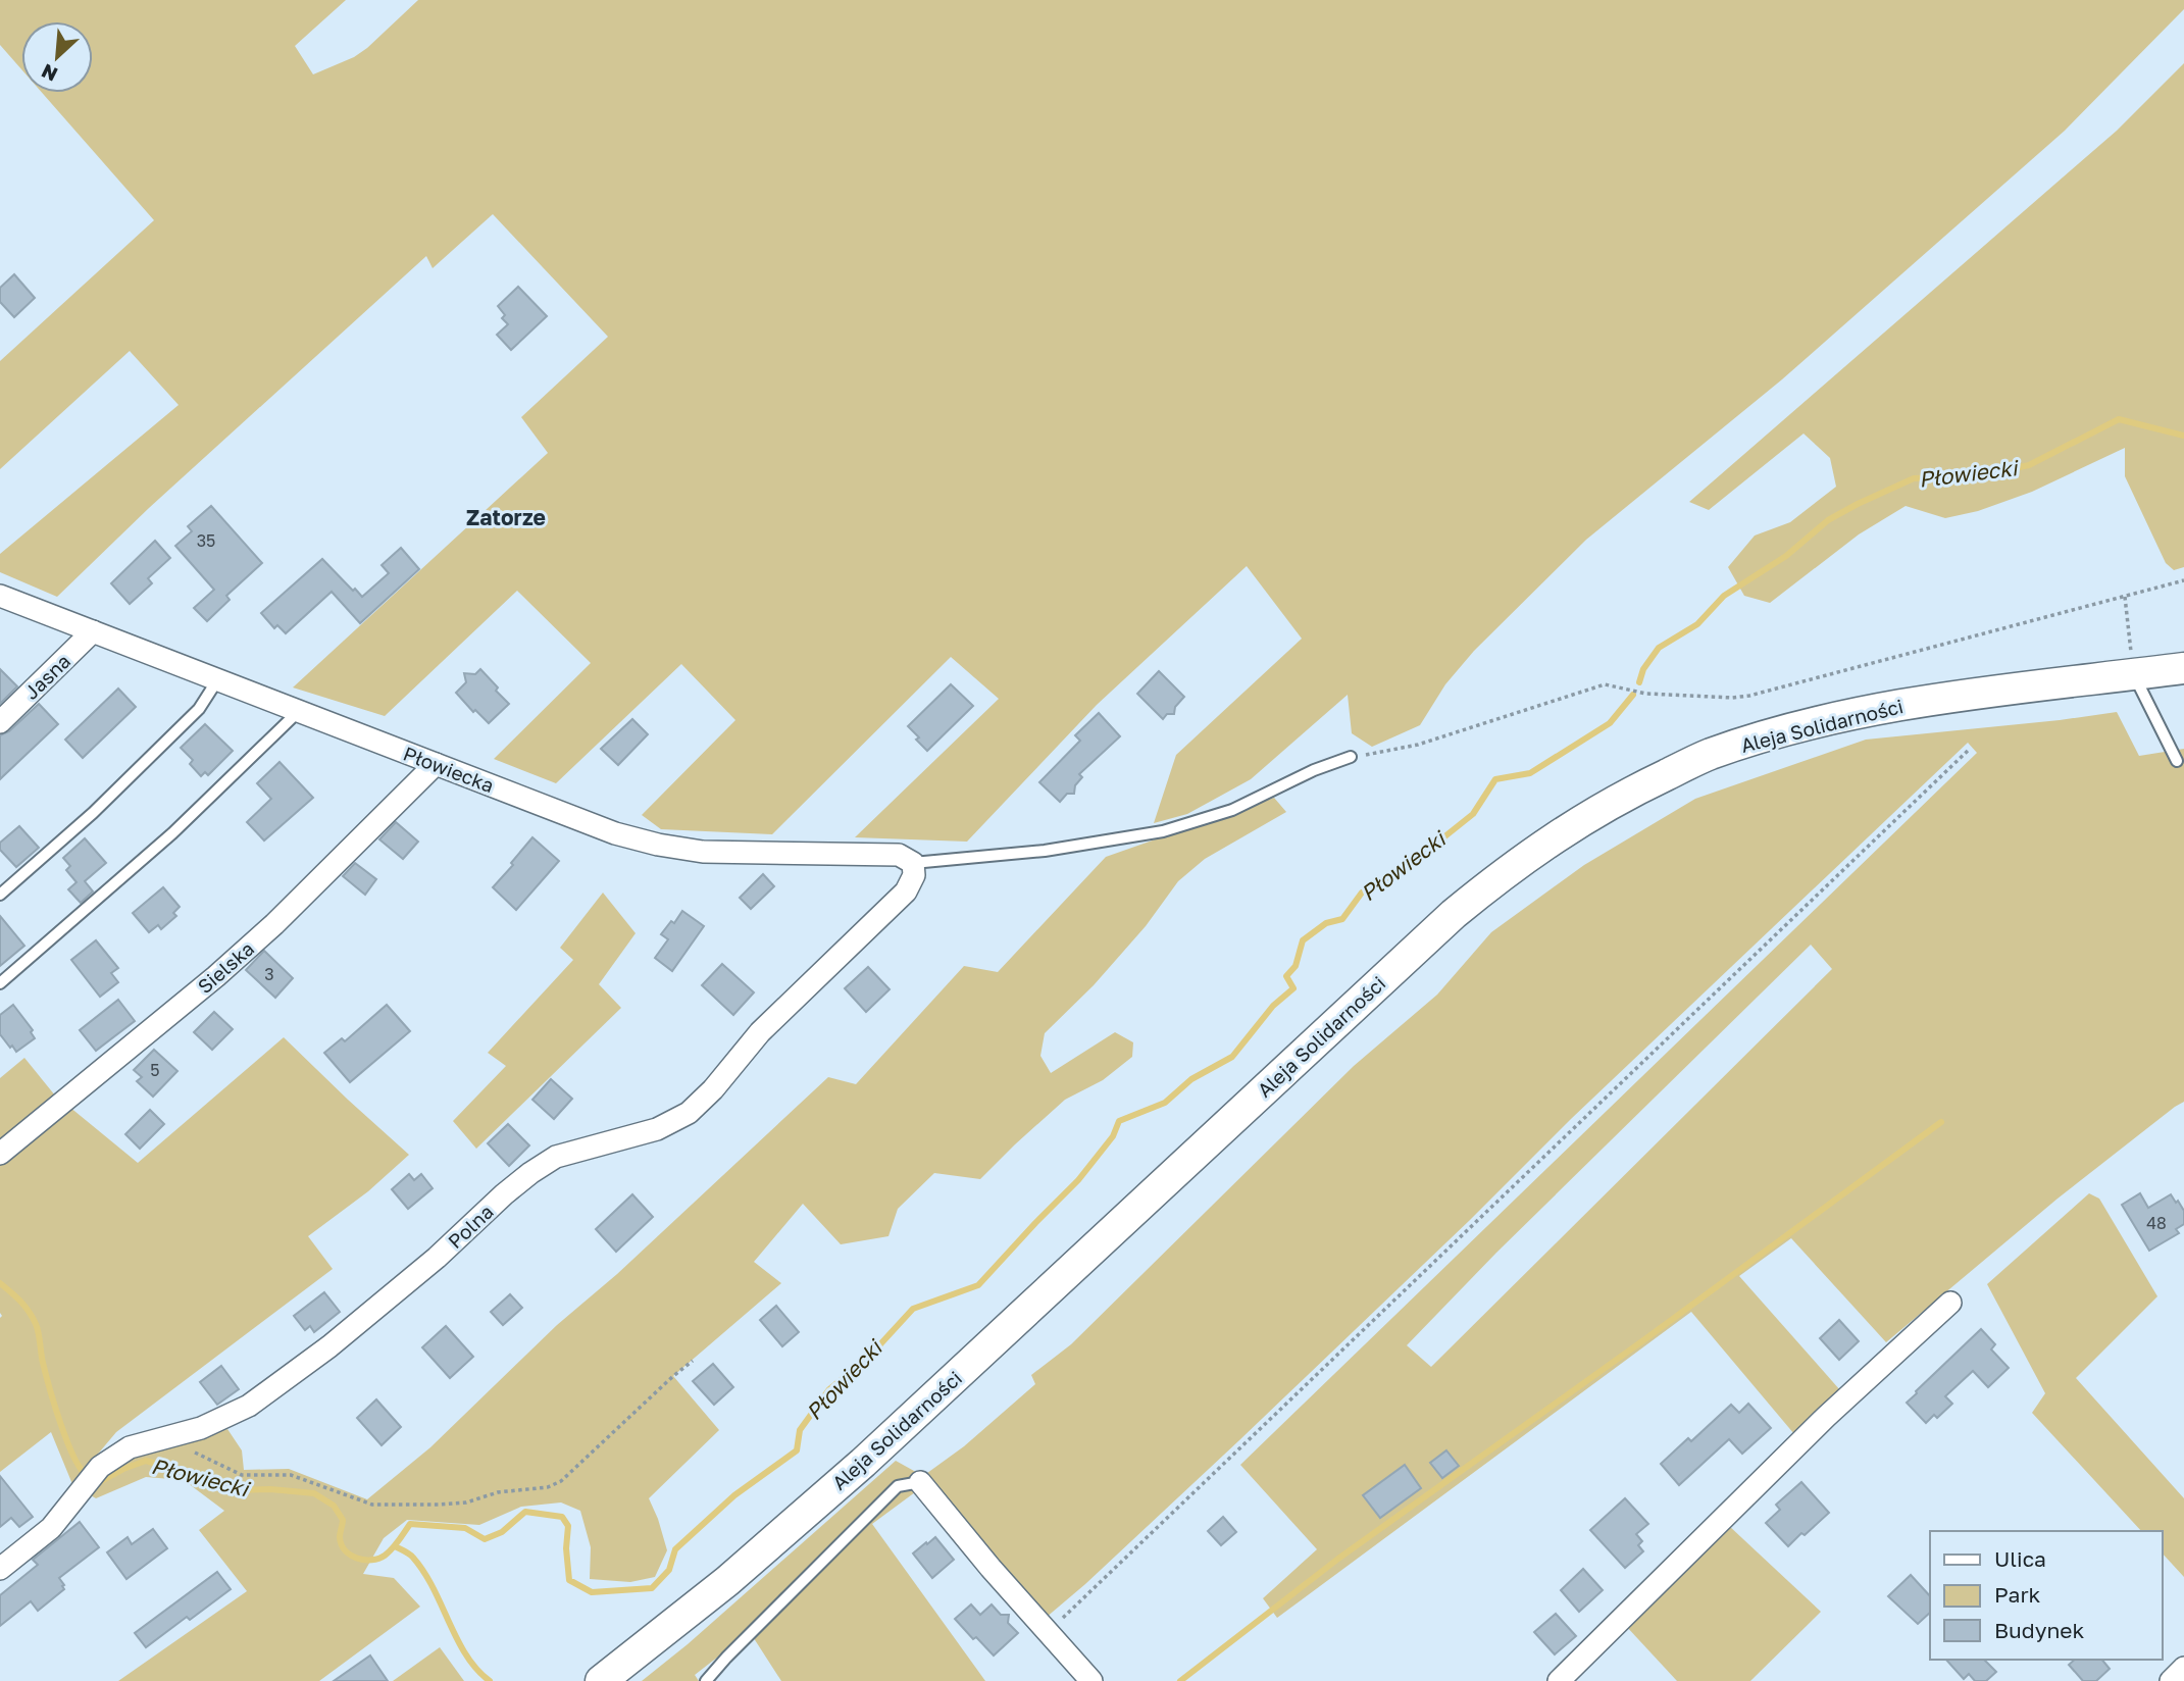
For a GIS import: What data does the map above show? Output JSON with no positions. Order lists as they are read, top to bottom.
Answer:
{
  "streets": {
    "main road": ["Aleja Solidarności"],
    "street": [
      "Jasna",
      "Płowiecka",
      "Sielska",
      "Polna"
    ]
  },
  "crossings": [
    ["Jasna", "Płowiecka"],
    ["Płowiecka", "Sielska"],
    ["Płowiecka", "Polna"]
  ],
  "districts": ["Zatorze"],
  "water": ["Płowiecki"],
  "house_numbers": [
    "35",
    "3",
    "5",
    "48"
  ],
  "legend": ["Ulica", "Park", "Budynek"],
  "north": "bottom left"
}
